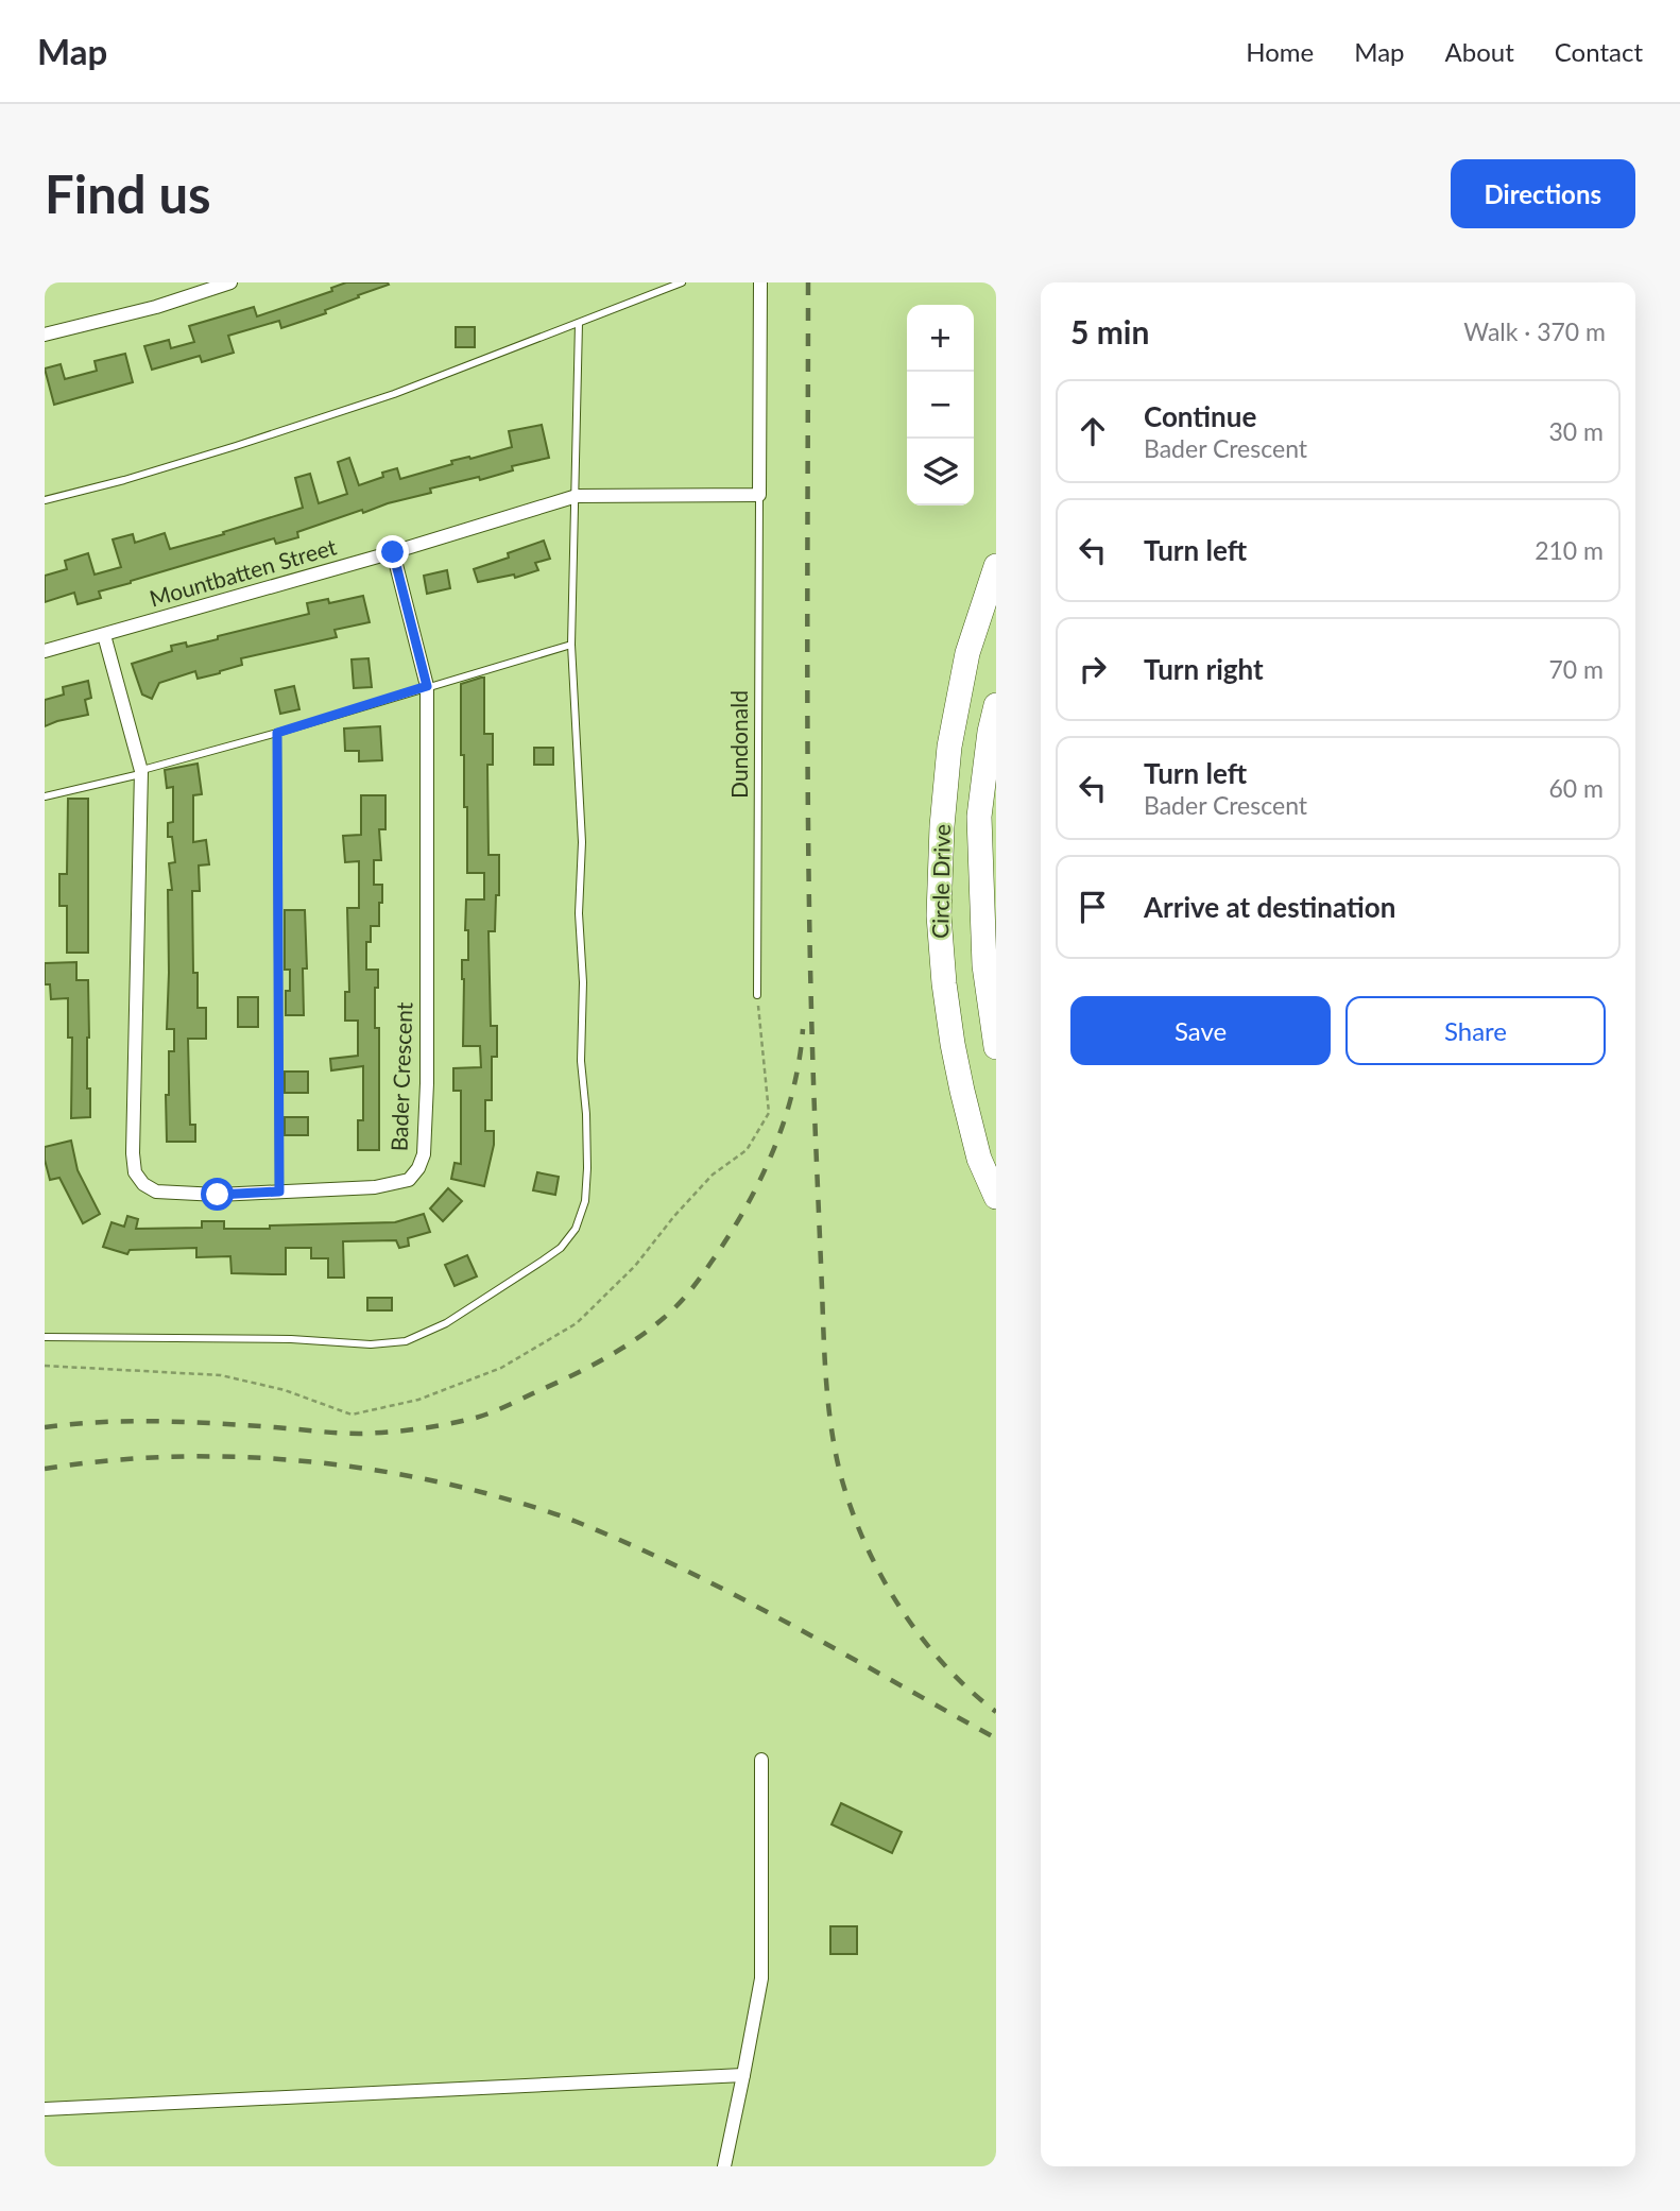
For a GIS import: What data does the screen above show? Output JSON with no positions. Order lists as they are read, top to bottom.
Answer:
{
  "streets": {
    "highway": ["Circle Drive"],
    "street": ["Mountbatten Street", "Bader Crescent"],
    "lane": ["Dundonald"]
  },
  "crossings": [
    ["Mountbatten Street", "Dundonald"],
    ["Mountbatten Street", "Bader Crescent"]
  ],
  "page": {
    "header": "Map",
    "nav": [
      "Home",
      "Map",
      "About",
      "Contact"
    ],
    "buttons": [
      "Directions",
      ["Save", "Share"]
    ],
    "title": "Find us",
    "heading": ["5 min", "Walk · 370 m"],
    "map_buttons": ["+", "−"],
    "list": [
      ["Continue", "Bader Crescent", "30 m"],
      ["Turn left", "210 m"],
      ["Turn right", "70 m"],
      ["Turn left", "Bader Crescent", "60 m"],
      "Arrive at destination"
    ]
  }
}
